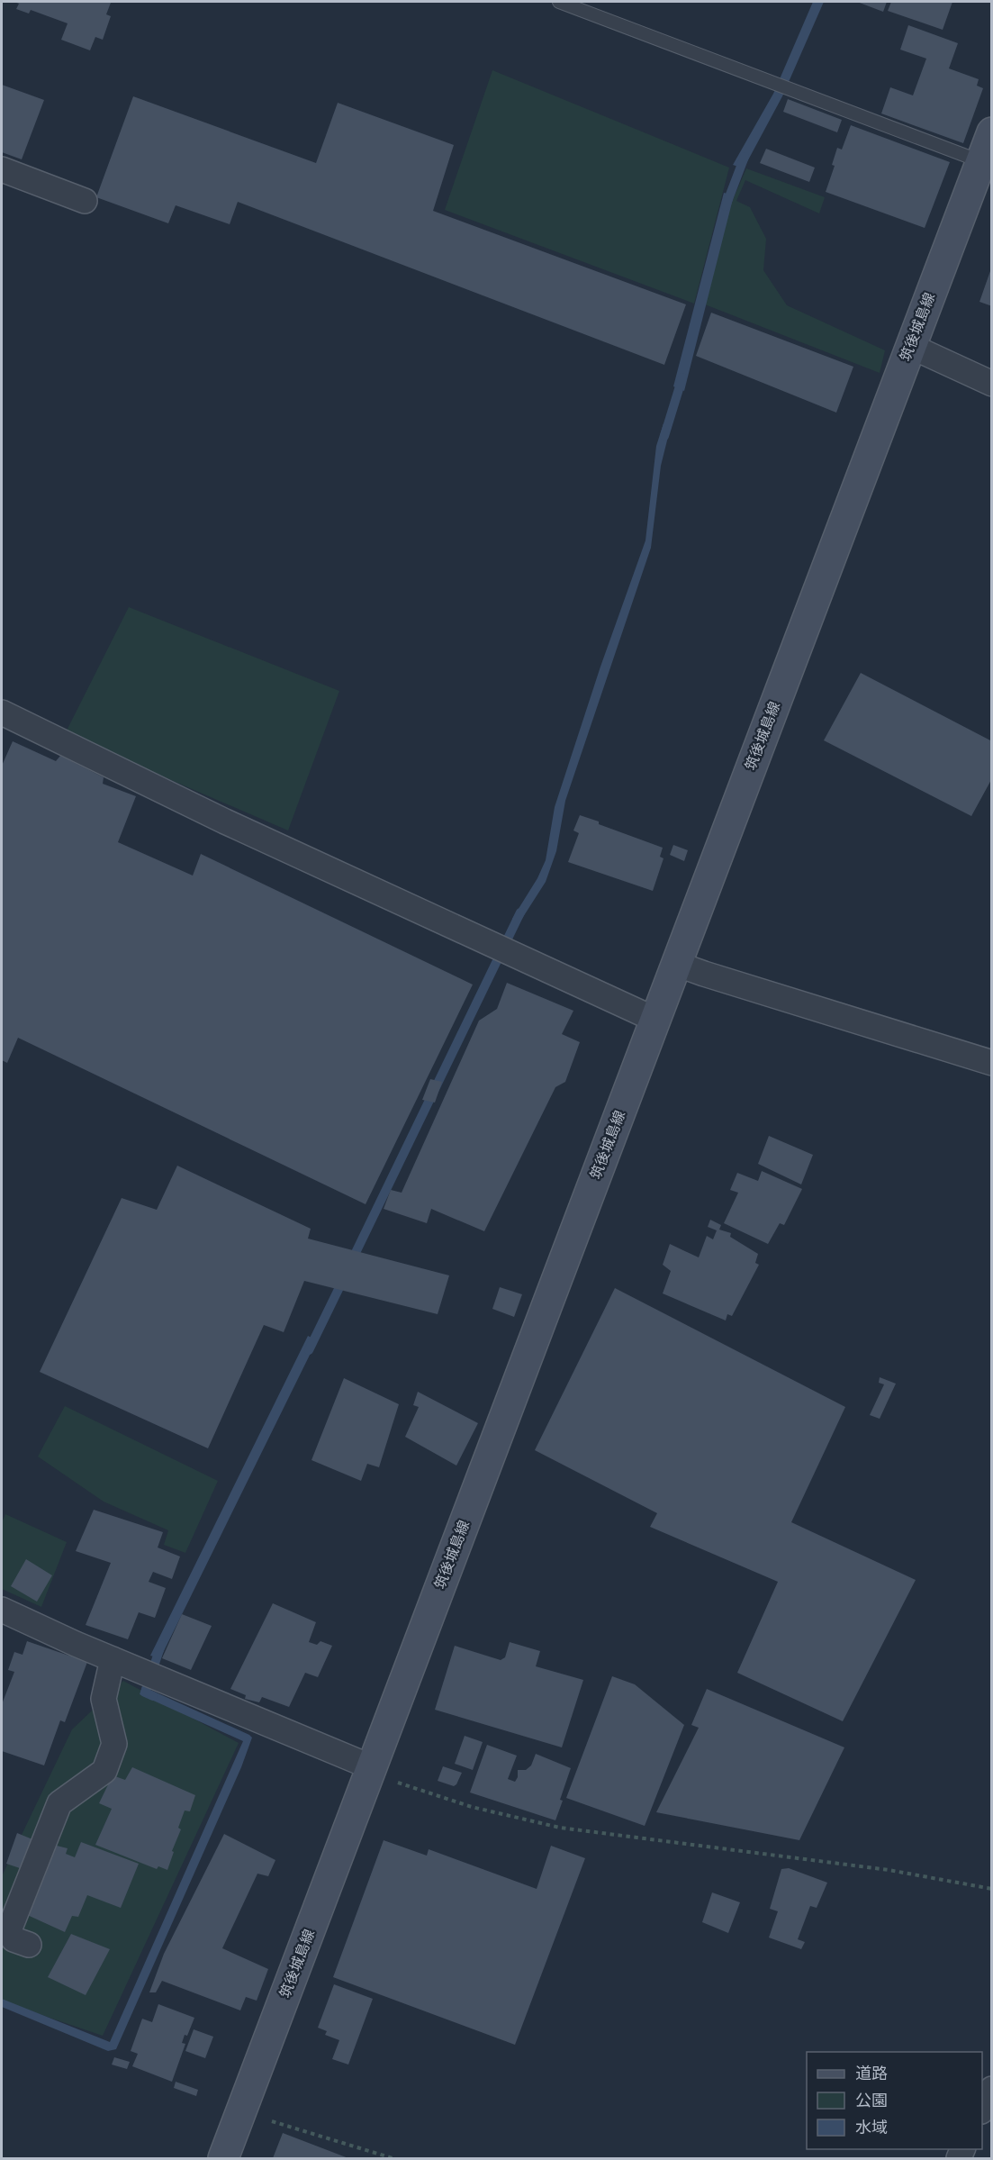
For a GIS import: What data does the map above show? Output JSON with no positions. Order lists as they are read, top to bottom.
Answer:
{
  "streets": {
    "main road": ["筑後城島線"]
  },
  "legend": ["道路", "公園", "水域"]
}
